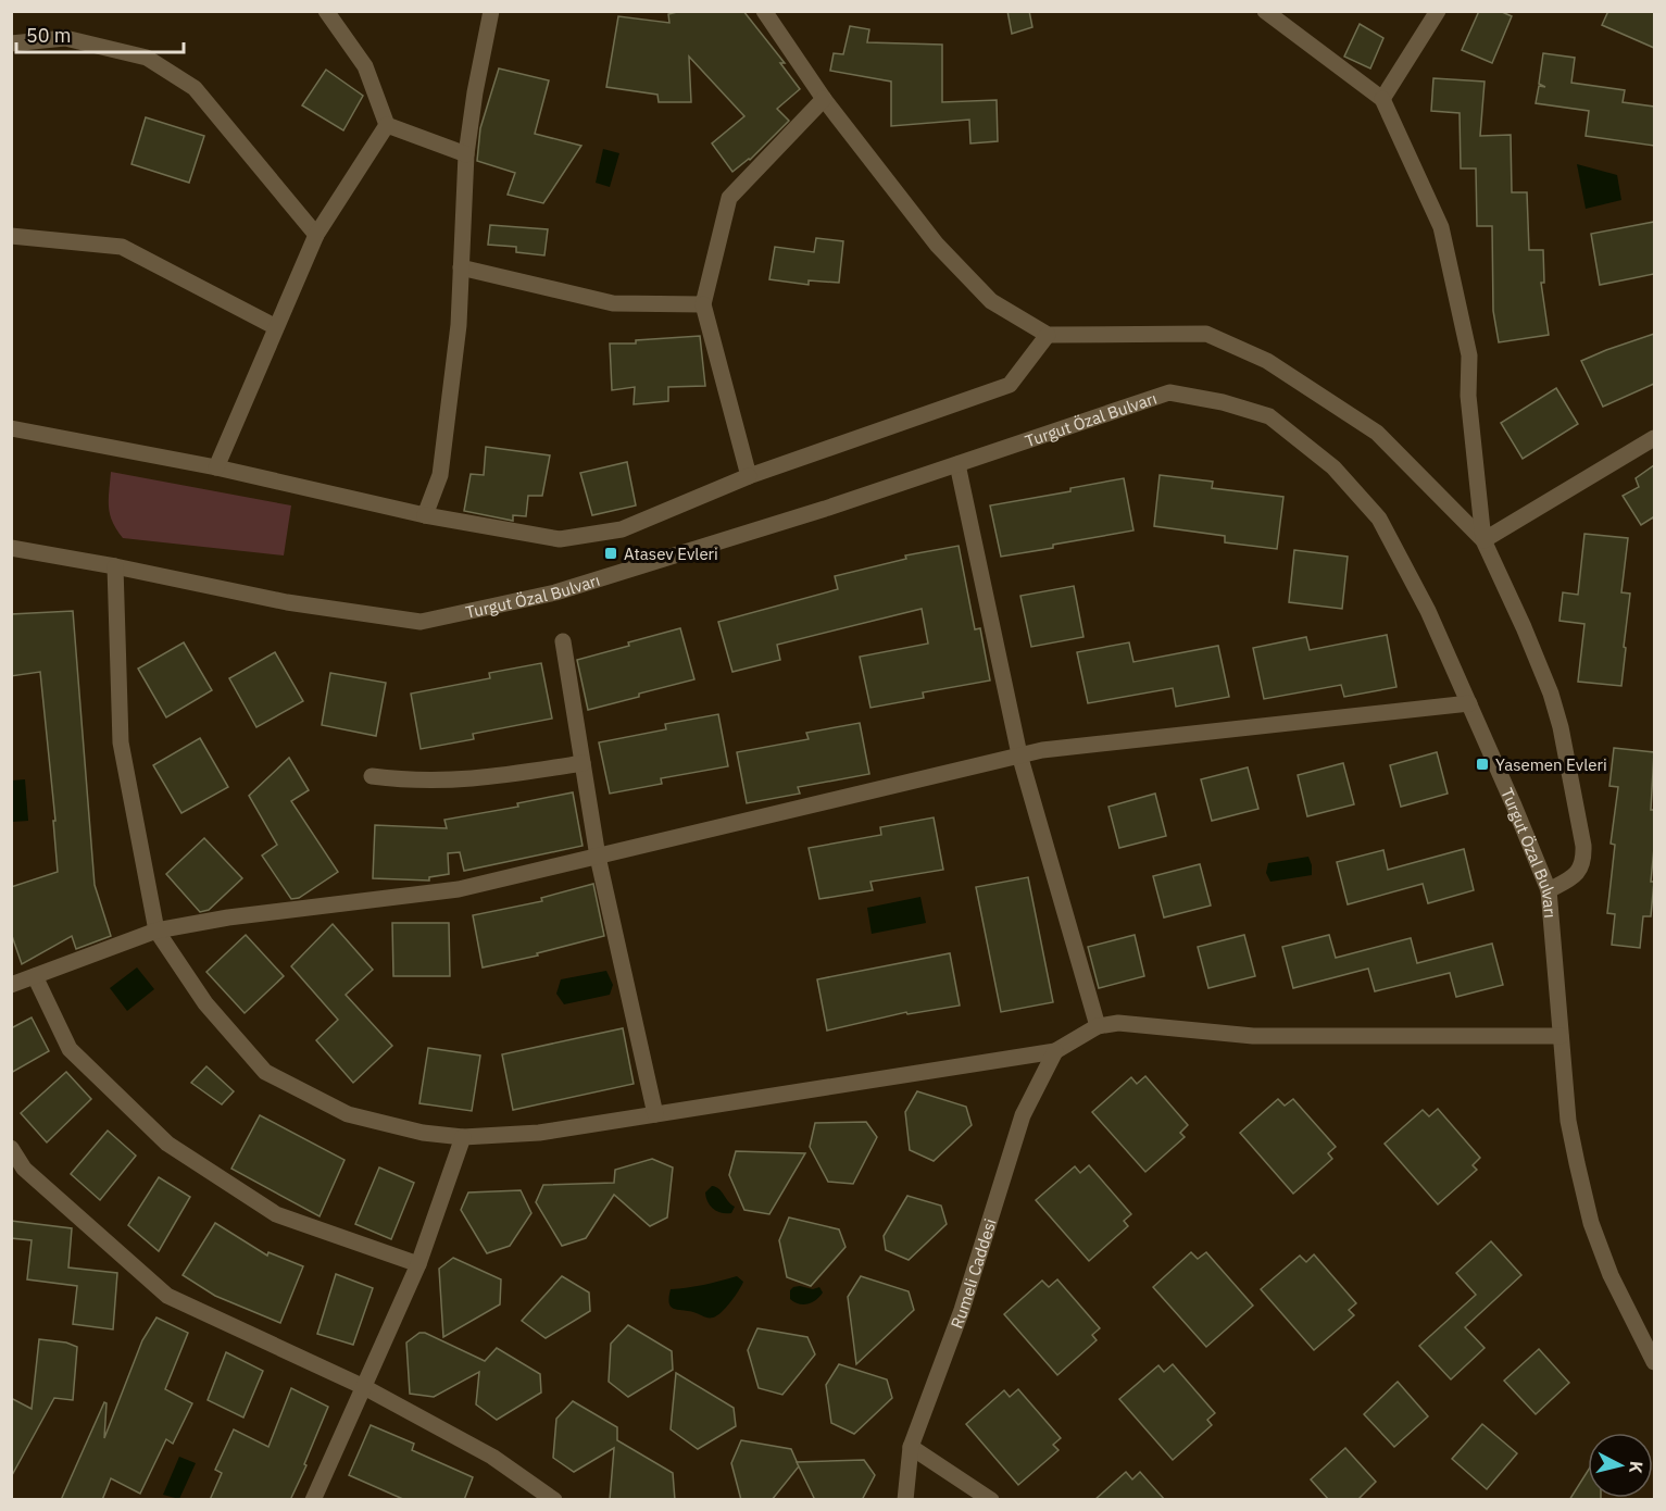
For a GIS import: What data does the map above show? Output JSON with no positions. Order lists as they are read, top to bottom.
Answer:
{
  "streets": {
    "street": ["Turgut Özal Bulvarı", "Rumeli Caddesi"]
  },
  "places": {
    "transit": ["Atasev Evleri", "Yasemen Evleri"]
  },
  "scale_bar": "50 m",
  "north": "right"
}
